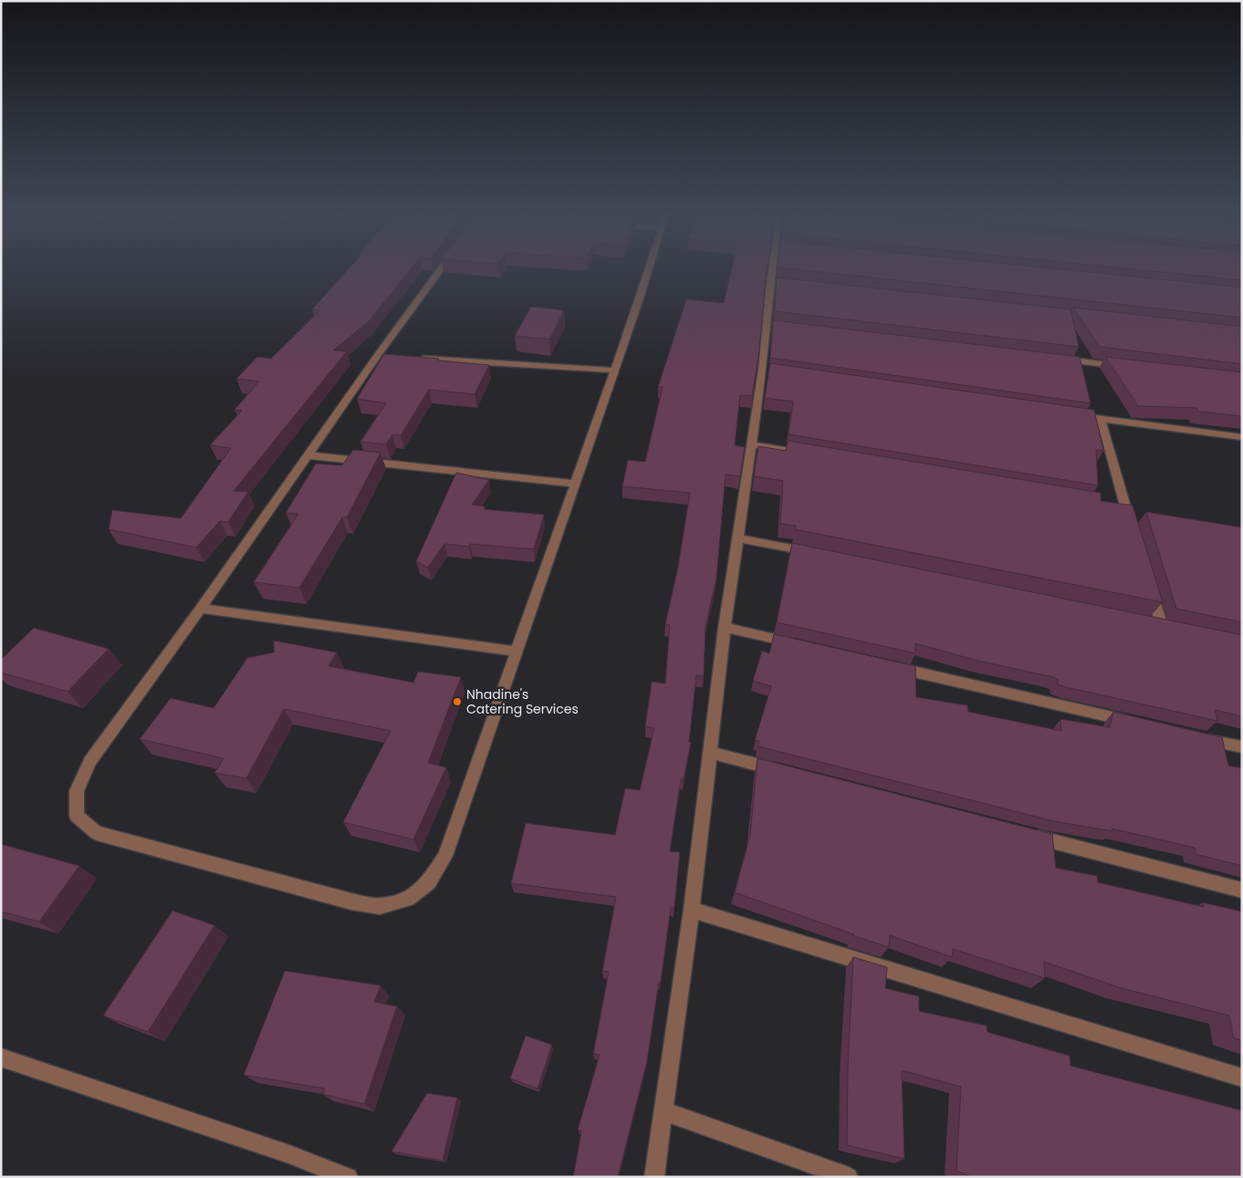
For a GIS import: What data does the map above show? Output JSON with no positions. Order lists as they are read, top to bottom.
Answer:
{
  "places": ["Nhadine's Catering Services"]
}
